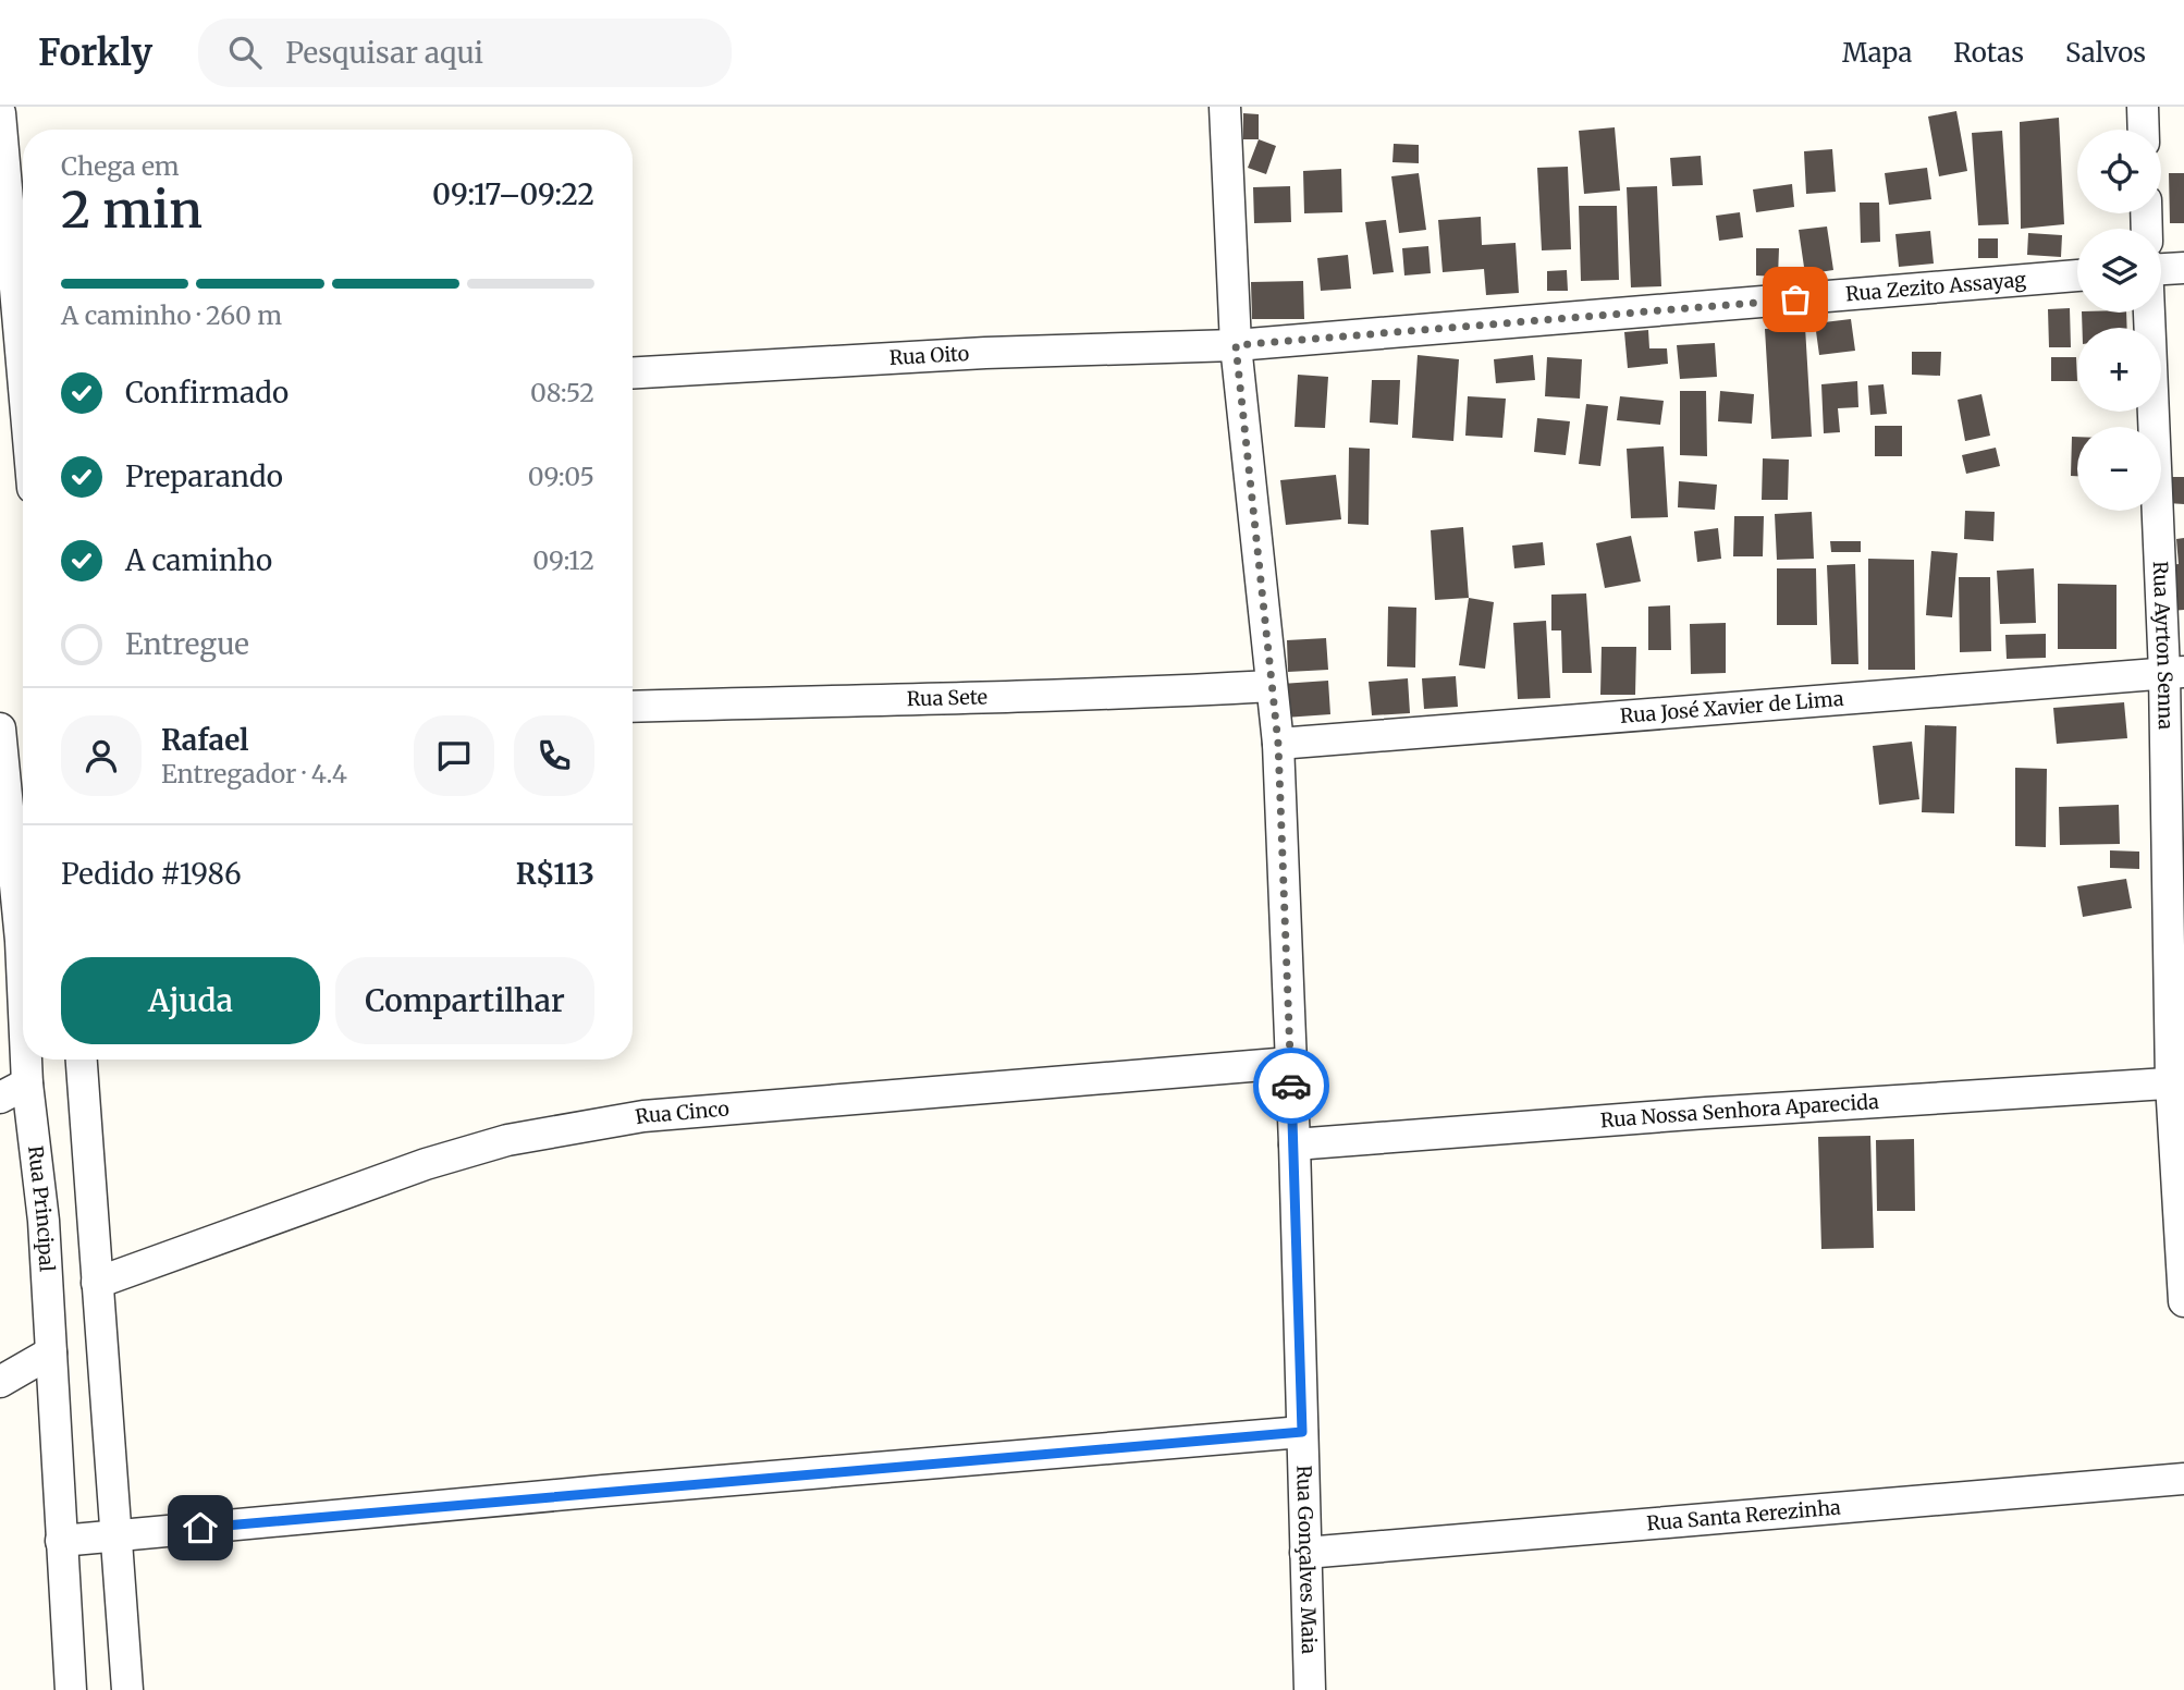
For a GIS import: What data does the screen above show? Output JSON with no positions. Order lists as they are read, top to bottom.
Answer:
{
  "streets": {
    "street": [
      "Rua Zezito Assayag",
      "Rua Oito",
      "Rua Ayrton Senna",
      "Rua Sete",
      "Rua José Xavier de Lima",
      "Rua Nossa Senhora Aparecida",
      "Rua Cinco",
      "Rua Principal",
      "Rua Santa Rerezinha",
      "Rua Gonçalves Maia"
    ]
  },
  "crossings": [
    ["Rua Zezito Assayag", "Rua Oito"],
    ["Rua Zezito Assayag", "Rua Gonçalves Maia"],
    ["Rua Oito", "Rua Gonçalves Maia"],
    ["Rua Ayrton Senna", "Rua José Xavier de Lima"],
    ["Rua Ayrton Senna", "Rua Nossa Senhora Aparecida"],
    ["Rua Sete", "Rua Gonçalves Maia"],
    ["Rua José Xavier de Lima", "Rua Gonçalves Maia"],
    ["Rua Nossa Senhora Aparecida", "Rua Gonçalves Maia"],
    ["Rua Cinco", "Rua Gonçalves Maia"],
    ["Rua Santa Rerezinha", "Rua Gonçalves Maia"]
  ],
  "page": {
    "header": "Forkly",
    "search": "Pesquisar aqui",
    "nav": ["Mapa", "Rotas", "Salvos"],
    "map_buttons": ["+", "−"],
    "heading": ["2 min", "Chega em", "09:17–09:22"],
    "panel": [
      "Rafael",
      "Entregador · 4.4",
      "Pedido #1986",
      "R$113"
    ],
    "bar": "A caminho · 260 m",
    "list": [
      ["Confirmado", "08:52"],
      ["Preparando", "09:05"],
      ["A caminho", "09:12"],
      "Entregue"
    ],
    "buttons": ["Ajuda", "Compartilhar"]
  }
}
